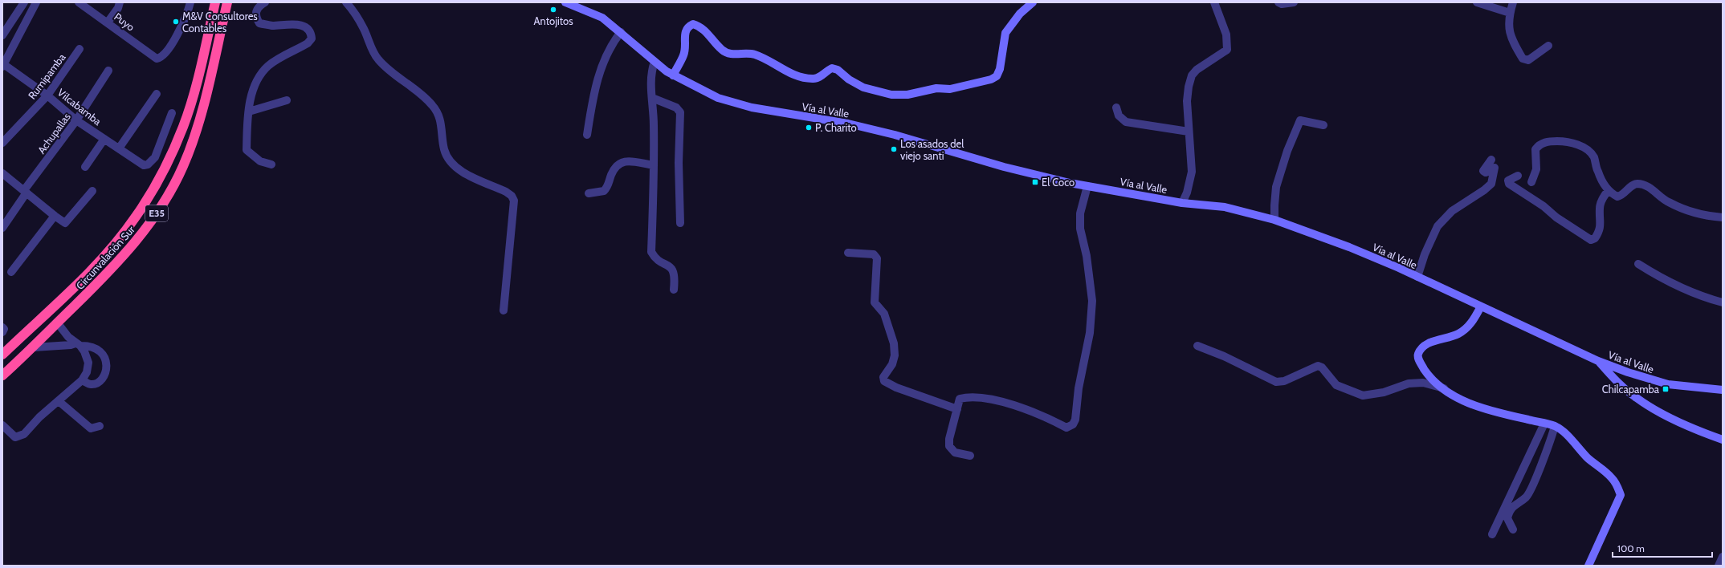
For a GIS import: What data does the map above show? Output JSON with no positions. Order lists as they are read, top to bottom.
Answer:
{
  "streets": {
    "highway": ["E35", "Circunvalación Sur"],
    "main road": ["Vía al Valle"],
    "street": [
      "Puyo",
      "Rumipamba",
      "Vilcabamba",
      "Achupallas"
    ]
  },
  "crossings": [
    ["Rumipamba", "Vilcabamba"],
    ["Vilcabamba", "Achupallas"]
  ],
  "places": {
    "other": [
      "Antojitos",
      "M&V Consultores Contables",
      "P. Charito",
      "Los asados del viejo santi"
    ],
    "transit": ["El Coco", "Chilcapamba"]
  },
  "scale_bar": "100 m"
}
